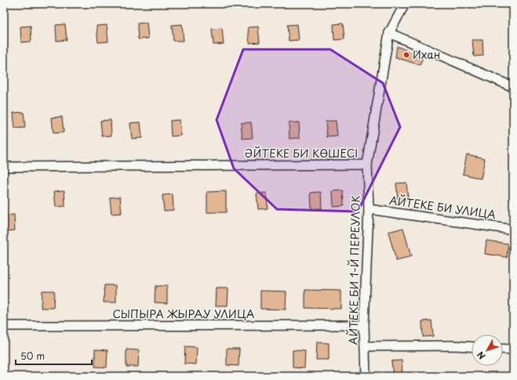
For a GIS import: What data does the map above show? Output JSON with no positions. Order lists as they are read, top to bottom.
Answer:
{
  "streets": {
    "street": [
      "ӘЙТЕКЕ БИ КӨШЕСІ",
      "АЙТЕКЕ БИ УЛИЦА",
      "АЙТЕКЕ БИ 1-Й ПЕРЕУЛОК",
      "СЫПЫРА ЖЫРАУ УЛИЦА"
    ]
  },
  "crossings": [
    ["ӘЙТЕКЕ БИ КӨШЕСІ", "АЙТЕКЕ БИ 1-Й ПЕРЕУЛОК"],
    ["АЙТЕКЕ БИ УЛИЦА", "АЙТЕКЕ БИ 1-Й ПЕРЕУЛОК"],
    ["АЙТЕКЕ БИ 1-Й ПЕРЕУЛОК", "СЫПЫРА ЖЫРАУ УЛИЦА"]
  ],
  "places": ["Ихан"],
  "scale_bar": "50 m",
  "north": "bottom left"
}
